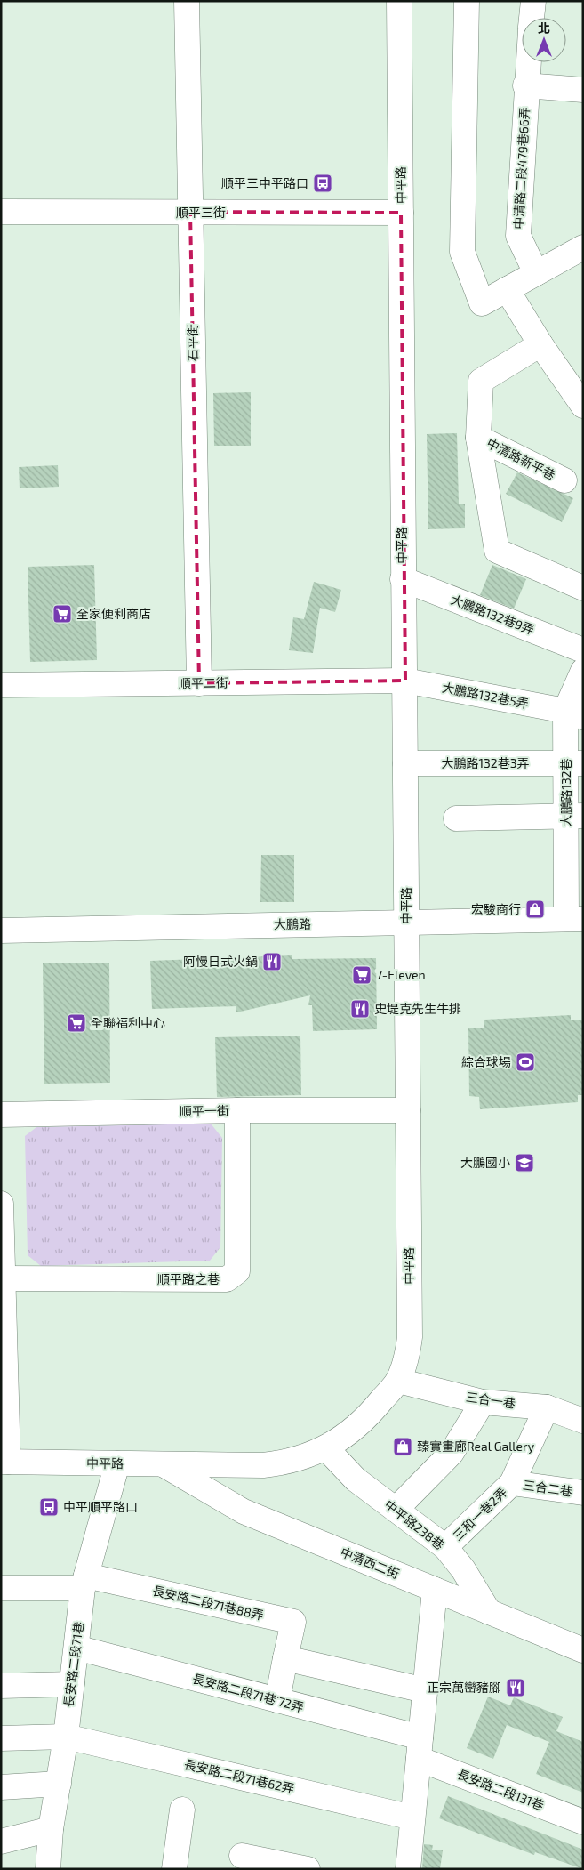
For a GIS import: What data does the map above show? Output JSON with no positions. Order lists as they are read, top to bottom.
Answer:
{
  "streets": {
    "street": [
      "中清路二段479巷66弄",
      "中平路",
      "順平三街",
      "石平街",
      "中清路新平巷",
      "大鵬路132巷9弄",
      "順平二街",
      "大鵬路132巷5弄",
      "大鵬路132巷3弄",
      "大鵬路132巷",
      "大鵬路",
      "順平一街",
      "順平路之巷",
      "三合一巷",
      "三合二巷",
      "三和一巷2弄",
      "中平路238巷",
      "中清西二街",
      "長安路二段71巷88弄",
      "長安路二段71巷",
      "長安路二段71巷˙72弄",
      "長安路二段71巷62弄",
      "長安路二段131巷"
    ]
  },
  "crossings": [
    ["中平路", "順平三街"],
    ["中平路", "大鵬路132巷9弄"],
    ["中平路", "順平二街"],
    ["中平路", "大鵬路132巷5弄"],
    ["中平路", "大鵬路132巷3弄"],
    ["中平路", "大鵬路"],
    ["中平路", "順平一街"],
    ["中平路", "三合一巷"],
    ["中平路", "中平路238巷"],
    ["中平路", "中清西二街"],
    ["中平路", "長安路二段71巷"],
    ["順平三街", "石平街"],
    ["石平街", "順平二街"],
    ["順平二街", "大鵬路132巷5弄"],
    ["大鵬路132巷5弄", "大鵬路132巷"],
    ["大鵬路132巷3弄", "大鵬路132巷"],
    ["大鵬路132巷", "大鵬路"],
    ["順平一街", "順平路之巷"],
    ["三合一巷", "三和一巷2弄"],
    ["三合二巷", "三和一巷2弄"],
    ["三和一巷2弄", "中平路238巷"],
    ["中平路238巷", "中清西二街"],
    ["長安路二段71巷88弄", "長安路二段71巷"],
    ["長安路二段71巷88弄", "長安路二段71巷˙72弄"],
    ["長安路二段71巷", "長安路二段71巷˙72弄"],
    ["長安路二段71巷", "長安路二段71巷62弄"],
    ["長安路二段71巷˙72弄", "長安路二段131巷"]
  ],
  "places": {
    "bus stop": ["順平三中平路口", "中平順平路口"],
    "supermarket": ["全家便利商店", "7-Eleven", "全聯福利中心"],
    "shop": ["宏駿商行", "臻實畫廊Real Gallery"],
    "restaurant": ["阿慢日式火鍋", "史堤克先生牛排", "正宗萬巒豬腳"],
    "sports": ["綜合球場"],
    "school or university": ["大鵬國小"]
  },
  "north": "top"
}
